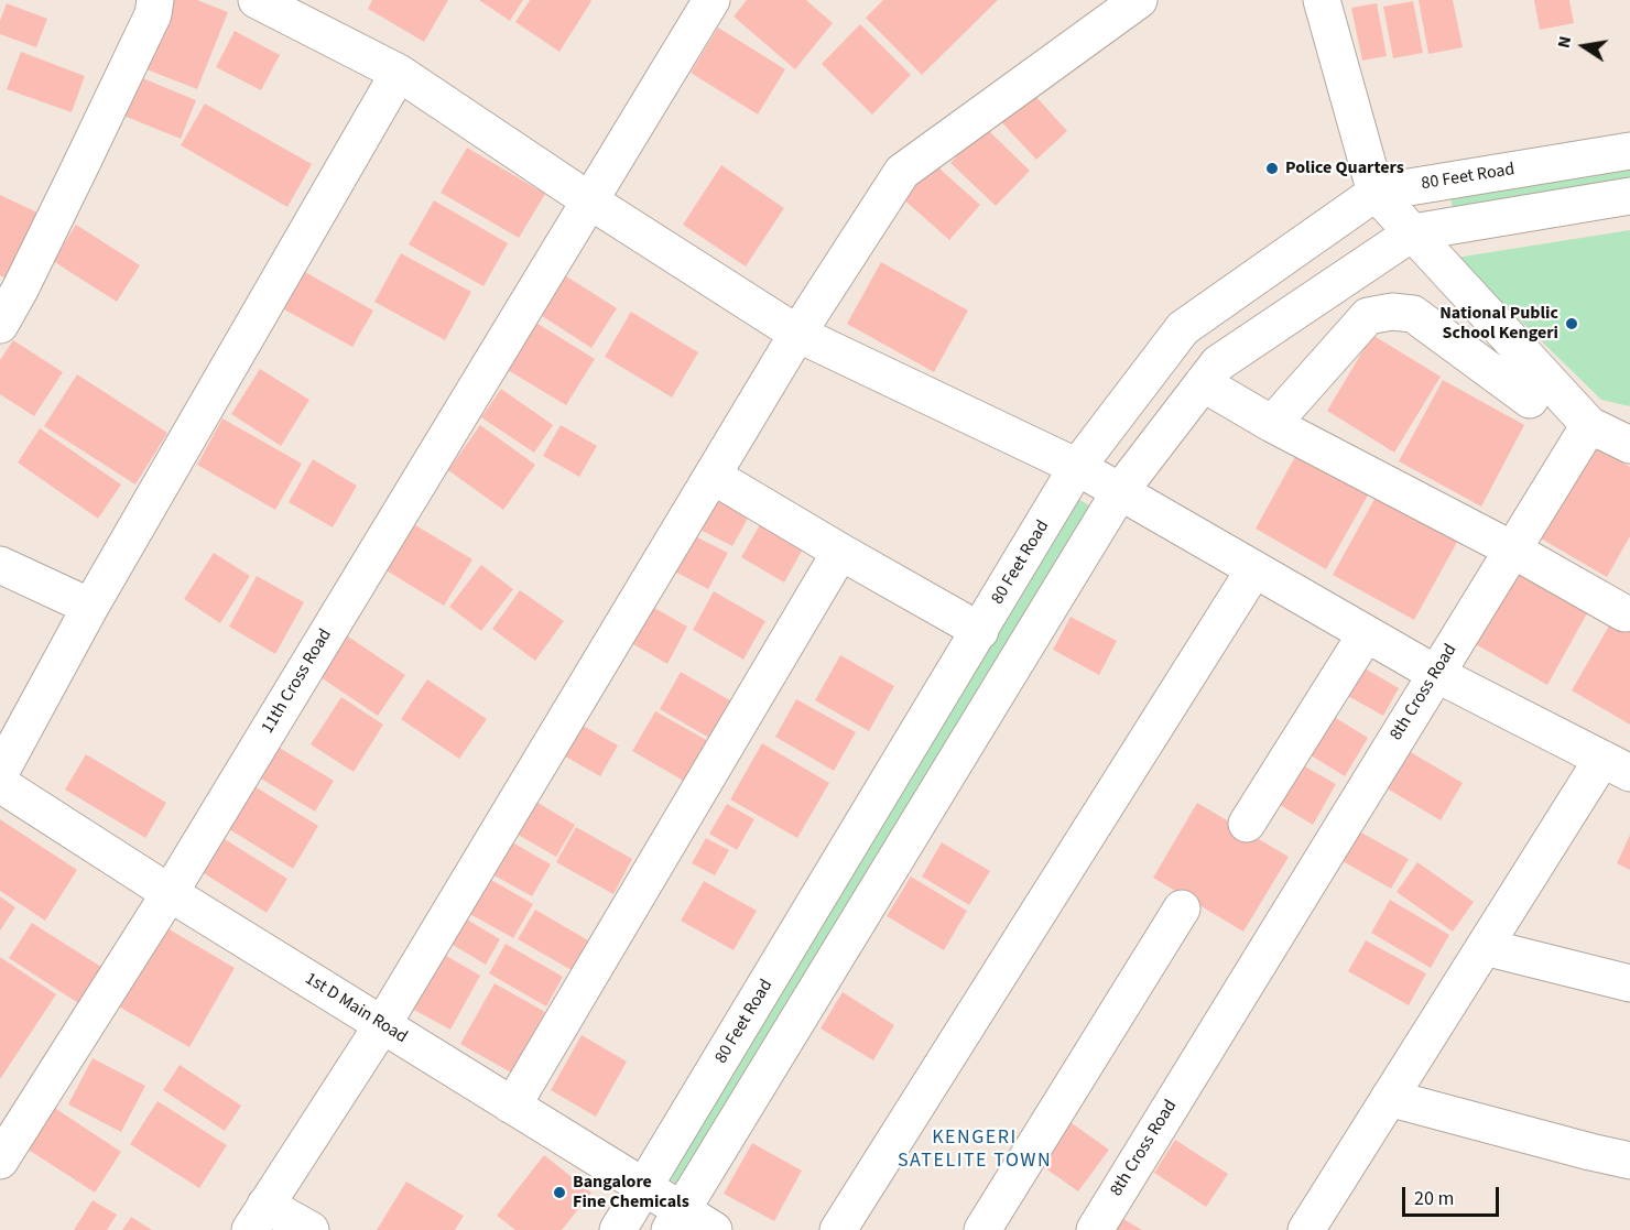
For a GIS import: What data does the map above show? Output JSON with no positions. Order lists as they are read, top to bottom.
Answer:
{
  "streets": {
    "street": [
      "80 Feet Road",
      "11th Cross Road",
      "8th Cross Road",
      "1st D Main Road"
    ]
  },
  "crossings": [
    ["80 Feet Road", "8th Cross Road"],
    ["80 Feet Road", "1st D Main Road"],
    ["11th Cross Road", "1st D Main Road"]
  ],
  "districts": ["KENGERI SATELITE TOWN"],
  "places": ["Police Quarters", "National Public School Kengeri", "Bangalore Fine Chemicals"],
  "scale_bar": "20 m",
  "north": "left"
}
